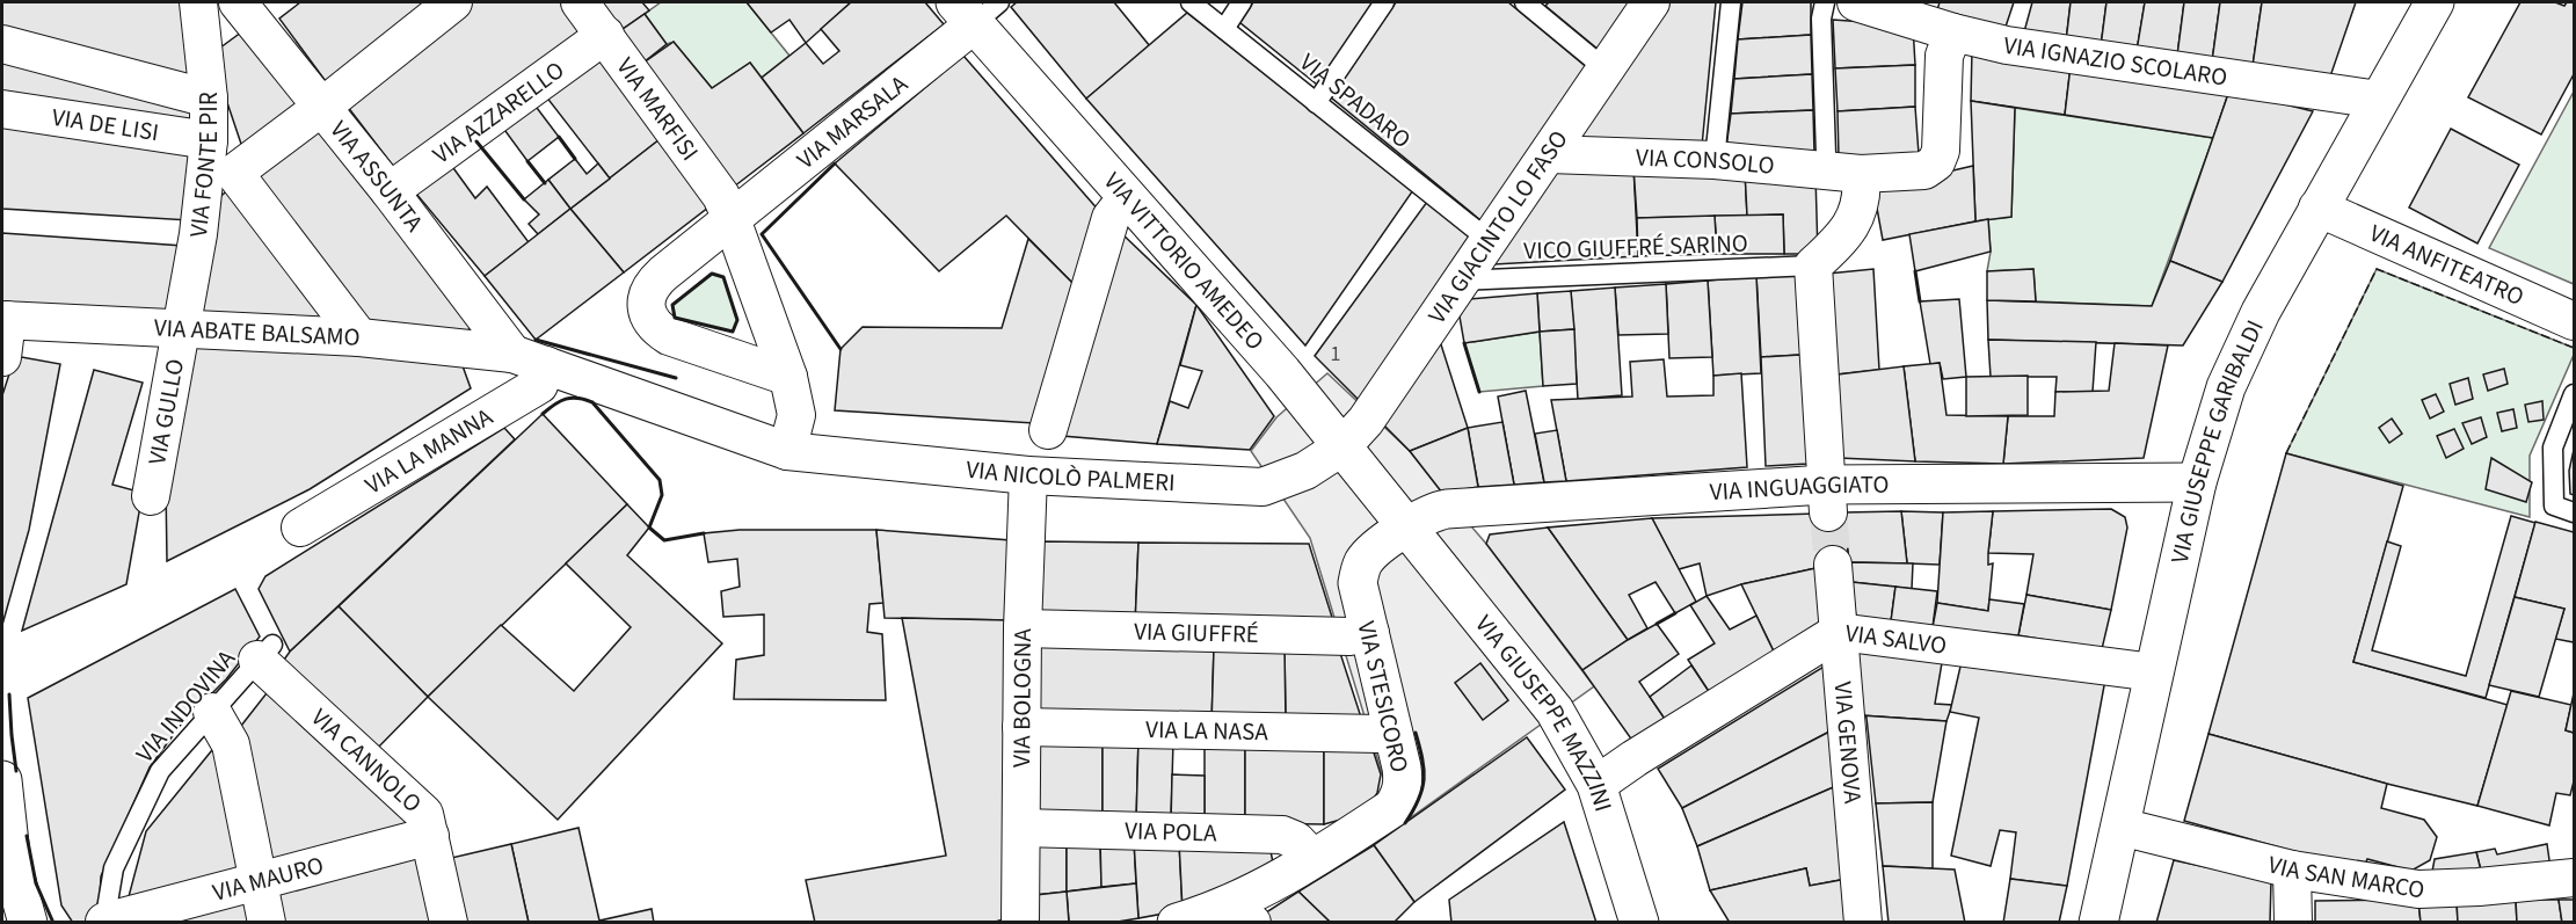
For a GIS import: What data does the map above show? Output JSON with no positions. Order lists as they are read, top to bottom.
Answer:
{
  "streets": {
    "street": [
      "VIA IGNAZIO SCOLARO",
      "VIA MARFISI",
      "VIA AZZARELLO",
      "VIA MARSALA",
      "VIA DE LISI",
      "VIA CONSOLO",
      "VIA FONTE PIR",
      "VIA ASSUNTA",
      "VIA GIACINTO LO FASO",
      "VIA VITTORIO AMEDEO",
      "VIA ANFITEATRO",
      "VIA ABATE BALSAMO",
      "VIA GULLO",
      "VIA GIUSEPPE GARIBALDI",
      "VIA LA MANNA",
      "VIA NICOLÒ PALMERI",
      "VIA INGUAGGIATO",
      "VIA GIUFFRÉ",
      "VIA SALVO",
      "VIA STESICORO",
      "VIA BOLOGNA",
      "VIA GIUSEPPE MAZZINI",
      "VIA LA NASA",
      "VIA GENOVA",
      "VIA CANNOLO",
      "VIA POLA",
      "VIA SAN MARCO",
      "VIA MAURO"
    ],
    "lane": ["VIA SPADARO", "VICO GIUFFRÉ SARINO", "VIA INDOVINA"]
  },
  "crossings": [
    ["VIA IGNAZIO SCOLARO", "VIA CONSOLO"],
    ["VIA IGNAZIO SCOLARO", "VIA GIUSEPPE GARIBALDI"],
    ["VIA SPADARO", "VIA GIACINTO LO FASO"],
    ["VIA MARFISI", "VIA AZZARELLO"],
    ["VIA MARFISI", "VIA MARSALA"],
    ["VIA MARFISI", "VIA NICOLÒ PALMERI"],
    ["VIA AZZARELLO", "VIA ASSUNTA"],
    ["VIA MARSALA", "VIA VITTORIO AMEDEO"],
    ["VIA DE LISI", "VIA FONTE PIR"],
    ["VIA CONSOLO", "VIA GIACINTO LO FASO"],
    ["VIA FONTE PIR", "VIA ABATE BALSAMO"],
    ["VIA FONTE PIR", "VIA GULLO"],
    ["VIA ASSUNTA", "VIA ABATE BALSAMO"],
    ["VIA GIACINTO LO FASO", "VICO GIUFFRÉ SARINO"],
    ["VIA GIACINTO LO FASO", "VIA VITTORIO AMEDEO"],
    ["VIA GIACINTO LO FASO", "VIA NICOLÒ PALMERI"],
    ["VIA VITTORIO AMEDEO", "VIA NICOLÒ PALMERI"],
    ["VIA VITTORIO AMEDEO", "VIA INGUAGGIATO"],
    ["VIA VITTORIO AMEDEO", "VIA STESICORO"],
    ["VIA VITTORIO AMEDEO", "VIA GIUSEPPE MAZZINI"],
    ["VIA ANFITEATRO", "VIA GIUSEPPE GARIBALDI"],
    ["VIA ABATE BALSAMO", "VIA GULLO"],
    ["VIA ABATE BALSAMO", "VIA LA MANNA"],
    ["VIA ABATE BALSAMO", "VIA NICOLÒ PALMERI"],
    ["VIA GIUSEPPE GARIBALDI", "VIA INGUAGGIATO"],
    ["VIA GIUSEPPE GARIBALDI", "VIA SALVO"],
    ["VIA GIUSEPPE GARIBALDI", "VIA SAN MARCO"],
    ["VIA LA MANNA", "VIA NICOLÒ PALMERI"],
    ["VIA NICOLÒ PALMERI", "VIA BOLOGNA"],
    ["VIA INGUAGGIATO", "VIA STESICORO"],
    ["VIA INGUAGGIATO", "VIA GIUSEPPE MAZZINI"],
    ["VIA GIUFFRÉ", "VIA STESICORO"],
    ["VIA GIUFFRÉ", "VIA BOLOGNA"],
    ["VIA SALVO", "VIA GIUSEPPE MAZZINI"],
    ["VIA SALVO", "VIA GENOVA"],
    ["VIA STESICORO", "VIA GIUSEPPE MAZZINI"],
    ["VIA STESICORO", "VIA LA NASA"],
    ["VIA STESICORO", "VIA POLA"],
    ["VIA BOLOGNA", "VIA LA NASA"],
    ["VIA BOLOGNA", "VIA POLA"],
    ["VIA INDOVINA", "VIA CANNOLO"],
    ["VIA INDOVINA", "VIA MAURO"],
    ["VIA CANNOLO", "VIA MAURO"]
  ],
  "house_numbers": ["1"]
}
